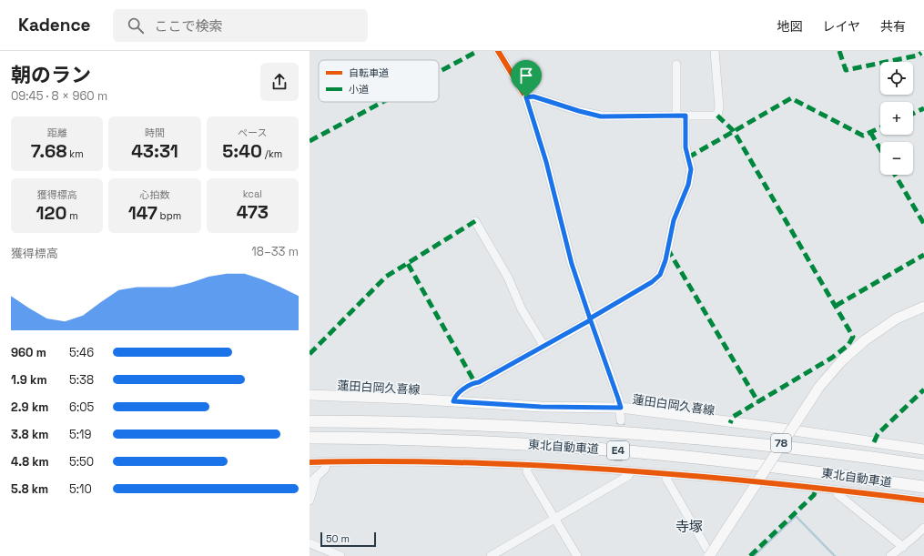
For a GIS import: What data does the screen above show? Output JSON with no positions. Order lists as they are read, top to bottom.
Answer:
{
  "streets": {
    "highway": ["東北自動車道", "E4"],
    "main road": ["蓮田白岡久喜線", "78"]
  },
  "districts": ["寺塚"],
  "legend": ["自転車道", "小道"],
  "scale_bar": "50 m",
  "page": {
    "header": "Kadence",
    "search": "ここで検索",
    "nav": ["地図", "レイヤ", "共有"],
    "heading": ["朝のラン", "09:45 · 8 × 960 m"],
    "map_buttons": ["+", "−"],
    "stats": [
      ["距離", "7.68 km"],
      ["時間", "43:31"],
      ["ペース", "5:40 /km"],
      ["獲得標高", "120 m"],
      ["心拍数", "147 bpm"],
      ["kcal", "473"]
    ],
    "chart": ["獲得標高", "18–33 m"],
    "list": [
      {
        "name": "960 m",
        "note": "5:46"
      },
      {
        "name": "1.9 km",
        "note": "5:38"
      },
      {
        "name": "2.9 km",
        "note": "6:05"
      },
      {
        "name": "3.8 km",
        "note": "5:19"
      },
      {
        "name": "4.8 km",
        "note": "5:50"
      },
      {
        "name": "5.8 km",
        "note": "5:10"
      }
    ],
    "scale": "50 m"
  }
}
